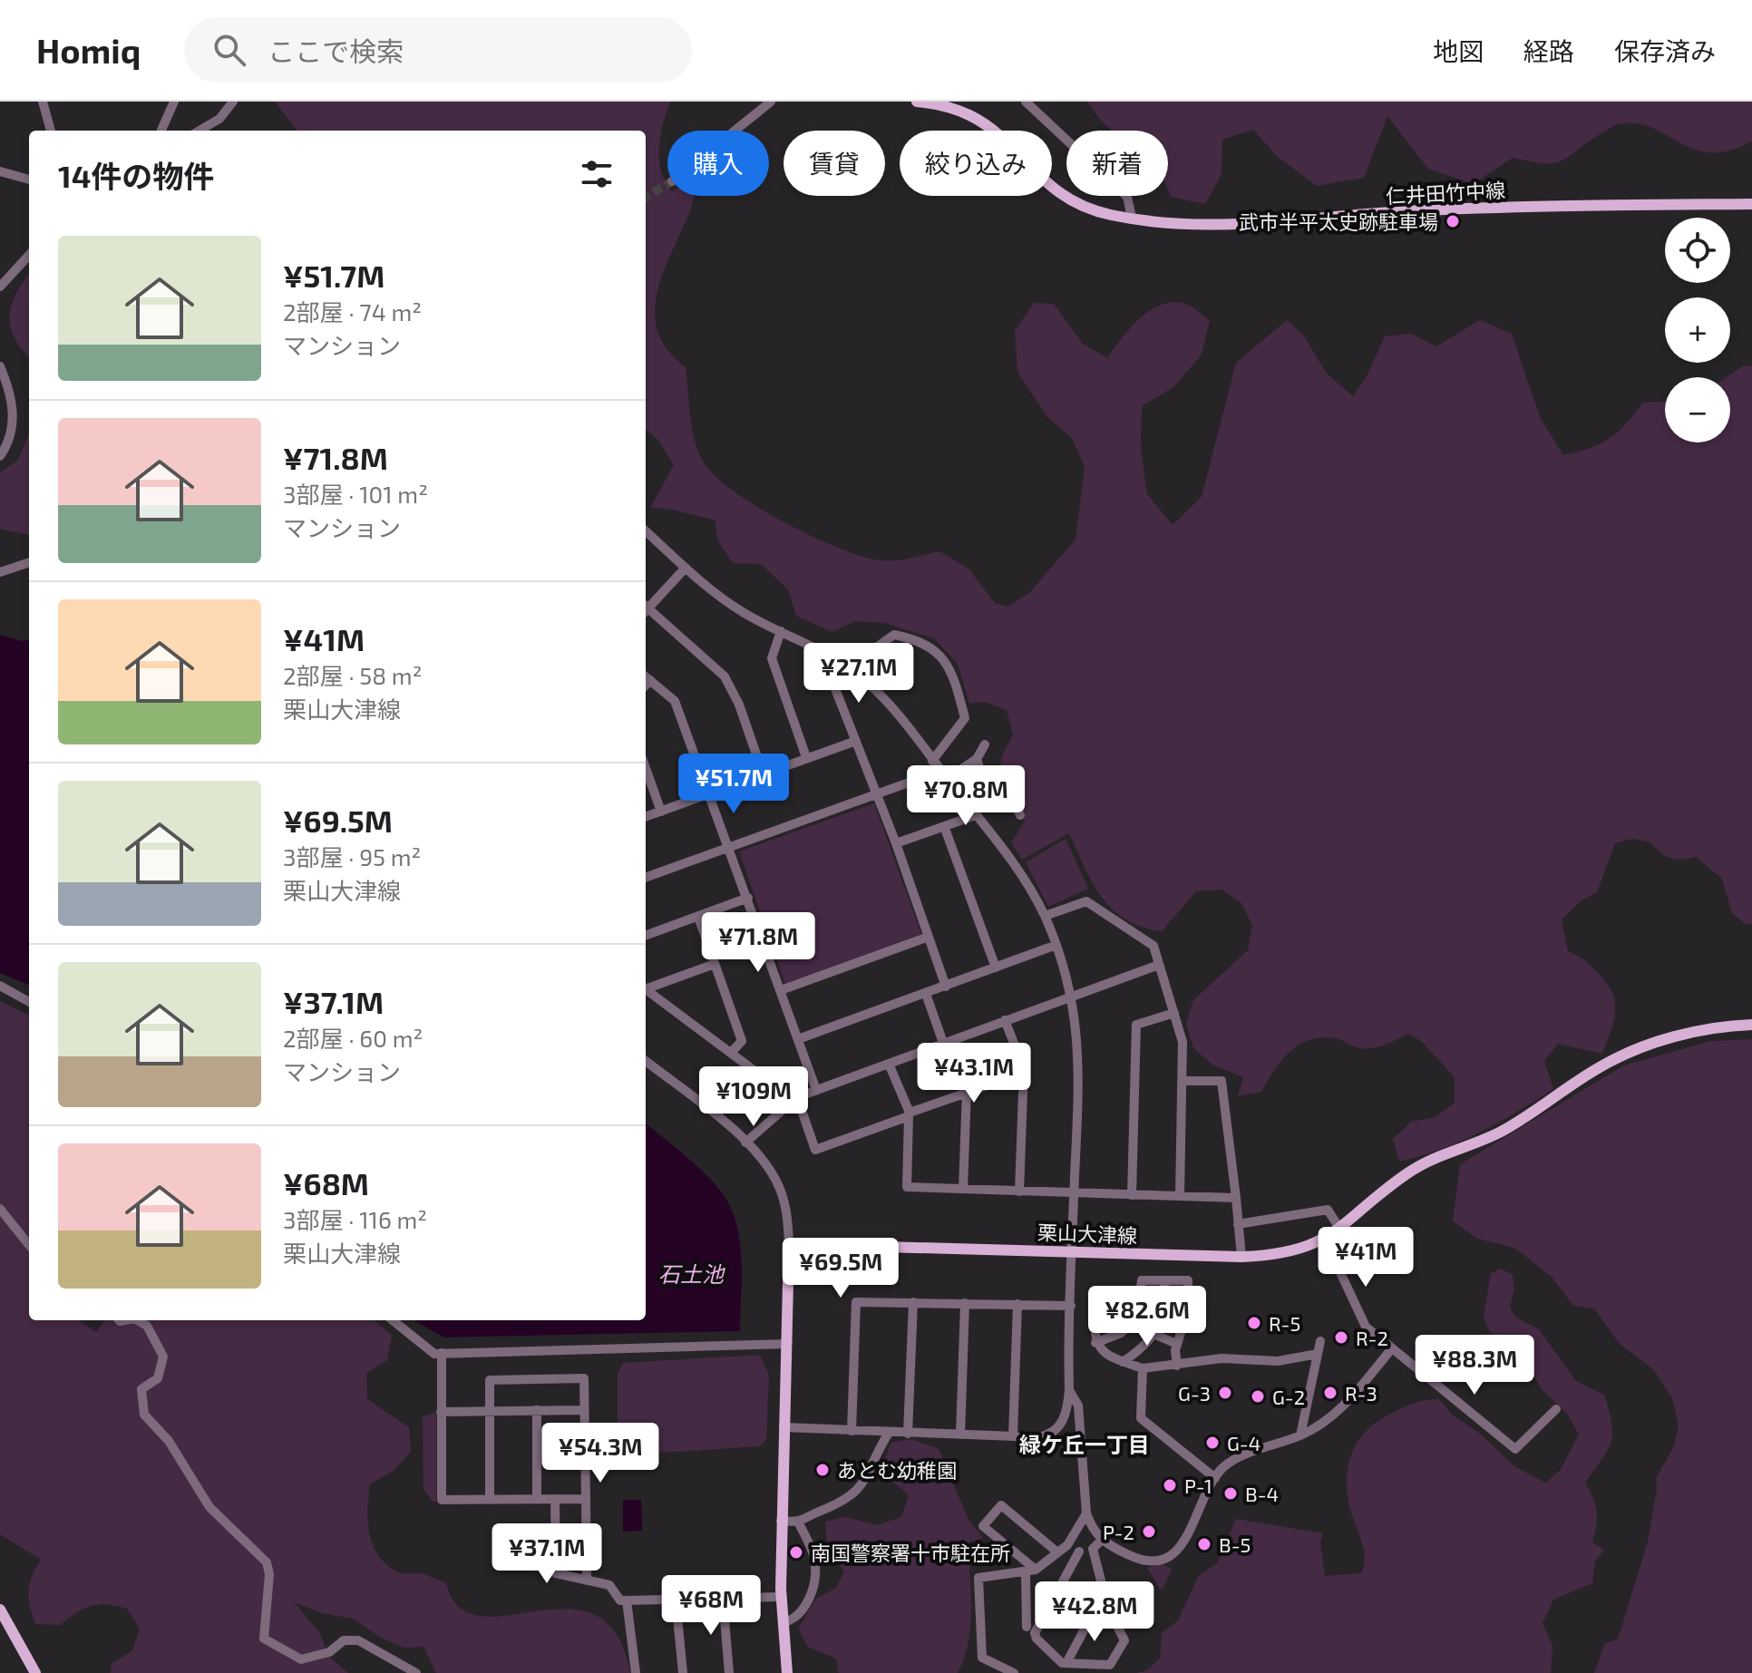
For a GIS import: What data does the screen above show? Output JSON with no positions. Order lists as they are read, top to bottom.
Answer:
{
  "streets": {
    "main road": ["仁井田竹中線", "栗山大津線"]
  },
  "districts": ["緑ケ丘一丁目"],
  "water": ["石土池"],
  "places": [
    "武市半平太史跡駐車場",
    "R-5",
    "R-2",
    "G-3",
    "R-3",
    "G-2",
    "G-4",
    "あとむ幼稚園",
    "P-1",
    "B-4",
    "P-2",
    "B-5",
    "南国警察署十市駐在所"
  ],
  "page": {
    "header": "Homiq",
    "search": "ここで検索",
    "nav": ["地図", "経路", "保存済み"],
    "chip": [
      "購入",
      "賃貸",
      "絞り込み",
      "新着"
    ],
    "heading": "14件の物件",
    "map_buttons": ["+", "−"],
    "list": [
      {
        "name": "¥51.7M",
        "note": "2部屋 · 74 m² · マンション"
      },
      {
        "name": "¥71.8M",
        "note": "3部屋 · 101 m² · マンション"
      },
      {
        "name": "¥41M",
        "note": "2部屋 · 58 m² · 栗山大津線"
      },
      {
        "name": "¥69.5M",
        "note": "3部屋 · 95 m² · 栗山大津線"
      },
      {
        "name": "¥37.1M",
        "note": "2部屋 · 60 m² · マンション"
      },
      {
        "name": "¥68M",
        "note": "3部屋 · 116 m² · 栗山大津線"
      }
    ],
    "price": [
      "¥27.1M",
      "¥51.7M",
      "¥70.8M",
      "¥71.8M",
      "¥43.1M",
      "¥109M",
      "¥41M",
      "¥69.5M",
      "¥82.6M",
      "¥88.3M",
      "¥54.3M",
      "¥37.1M",
      "¥68M",
      "¥42.8M"
    ]
  }
}
